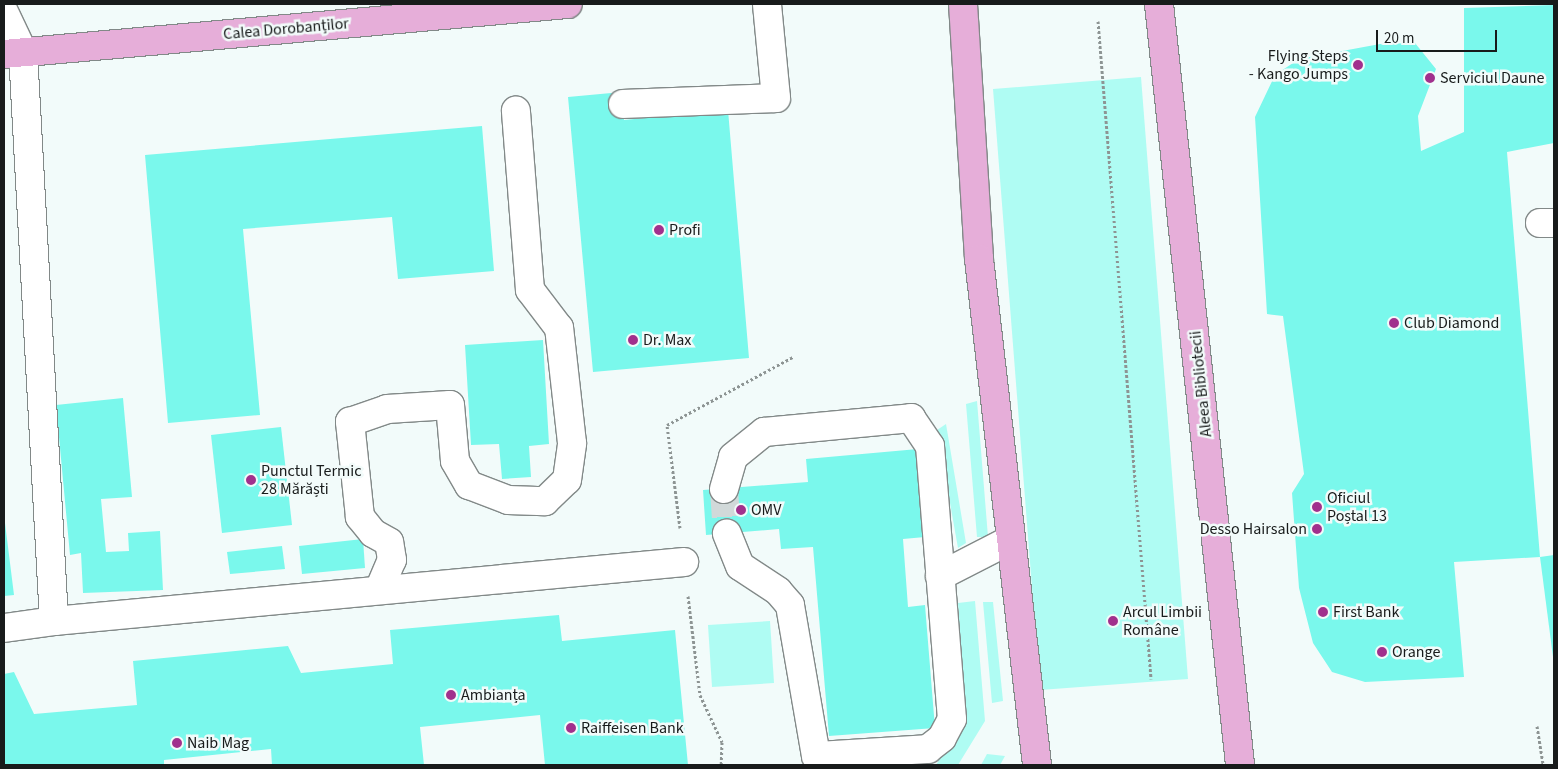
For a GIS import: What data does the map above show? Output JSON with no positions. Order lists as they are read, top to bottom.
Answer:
{
  "streets": {
    "main road": ["Calea Dorobanților", "Aleea Bibliotecii"]
  },
  "places": [
    "Flying Steps - Kango Jumps",
    "Serviciul Daune",
    "Profi",
    "Club Diamond",
    "Dr. Max",
    "Punctul Termic 28 Mărăști",
    "Oficiul Poștal 13",
    "OMV",
    "Desso Hairsalon",
    "First Bank",
    "Arcul Limbii Române",
    "Orange",
    "Ambianța",
    "Raiffeisen Bank",
    "Naib Mag"
  ],
  "scale_bar": "20 m"
}
